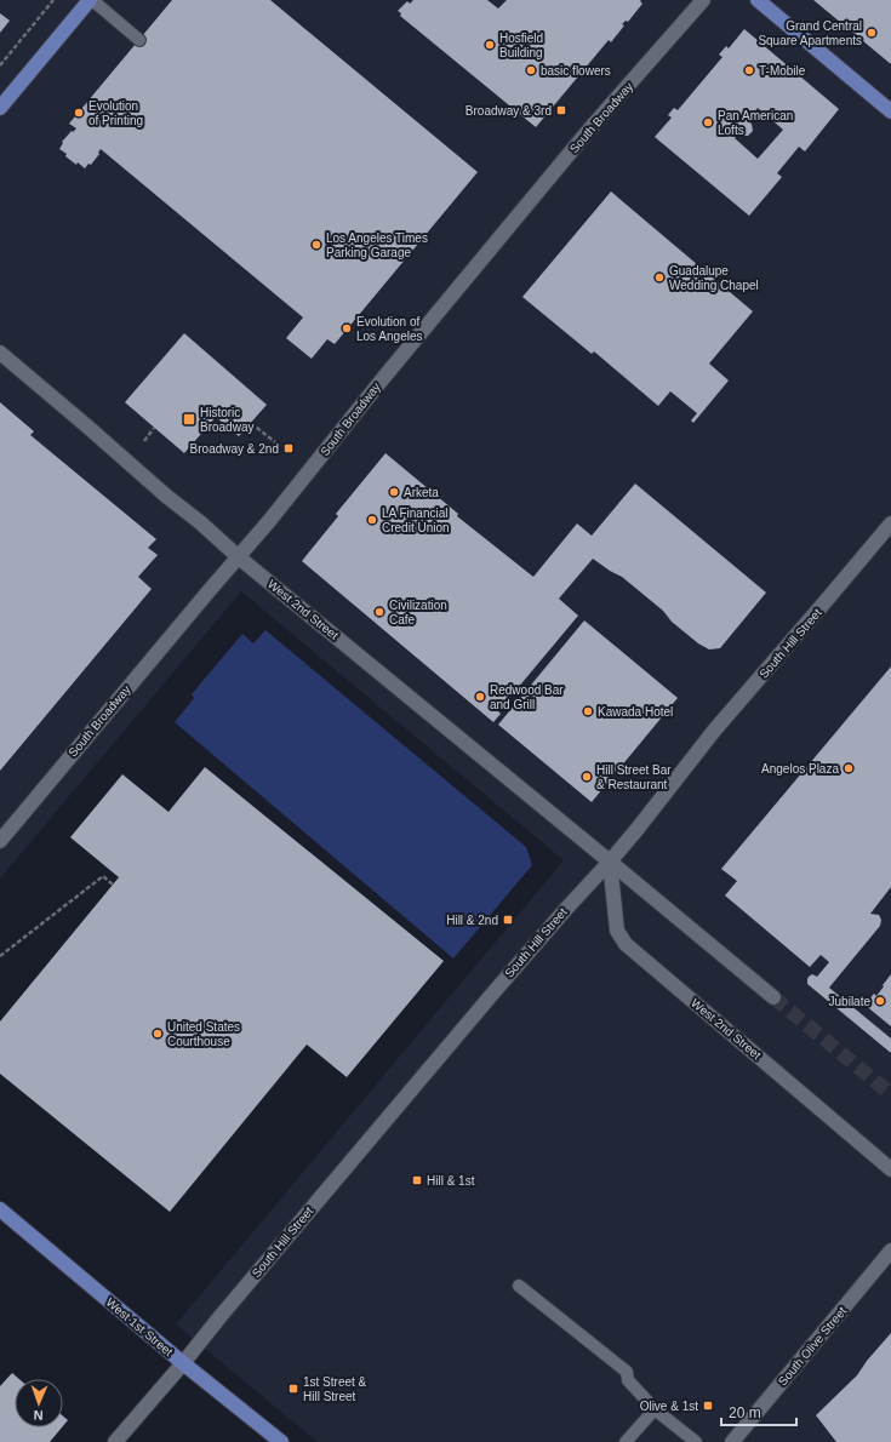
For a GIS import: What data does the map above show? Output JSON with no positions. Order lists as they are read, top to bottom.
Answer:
{
  "streets": {
    "main road": [
      "South Broadway",
      "West 2nd Street",
      "South Hill Street",
      "West 1st Street",
      "South Olive Street"
    ]
  },
  "crossings": [
    ["South Broadway", "West 2nd Street"],
    ["West 2nd Street", "South Hill Street"],
    ["South Hill Street", "West 1st Street"]
  ],
  "places": {
    "other": [
      "Grand Central Square Apartments",
      "Hosfield Building",
      "basic flowers",
      "T-Mobile",
      "Evolution of Printing",
      "Pan American Lofts",
      "Los Angeles Times Parking Garage",
      "Guadalupe Wedding Chapel",
      "Evolution of Los Angeles",
      "Arketa",
      "LA Financial Credit Union",
      "Civilization Cafe",
      "Redwood Bar and Grill",
      "Kawada Hotel",
      "Angelos Plaza",
      "Hill Street Bar & Restaurant",
      "Jubilate",
      "United States Courthouse"
    ],
    "transit": [
      "Broadway & 3rd",
      "Historic Broadway",
      "Broadway & 2nd",
      "Hill & 2nd",
      "Hill & 1st",
      "1st Street & Hill Street",
      "Olive & 1st"
    ]
  },
  "scale_bar": "20 m",
  "north": "bottom"
}
